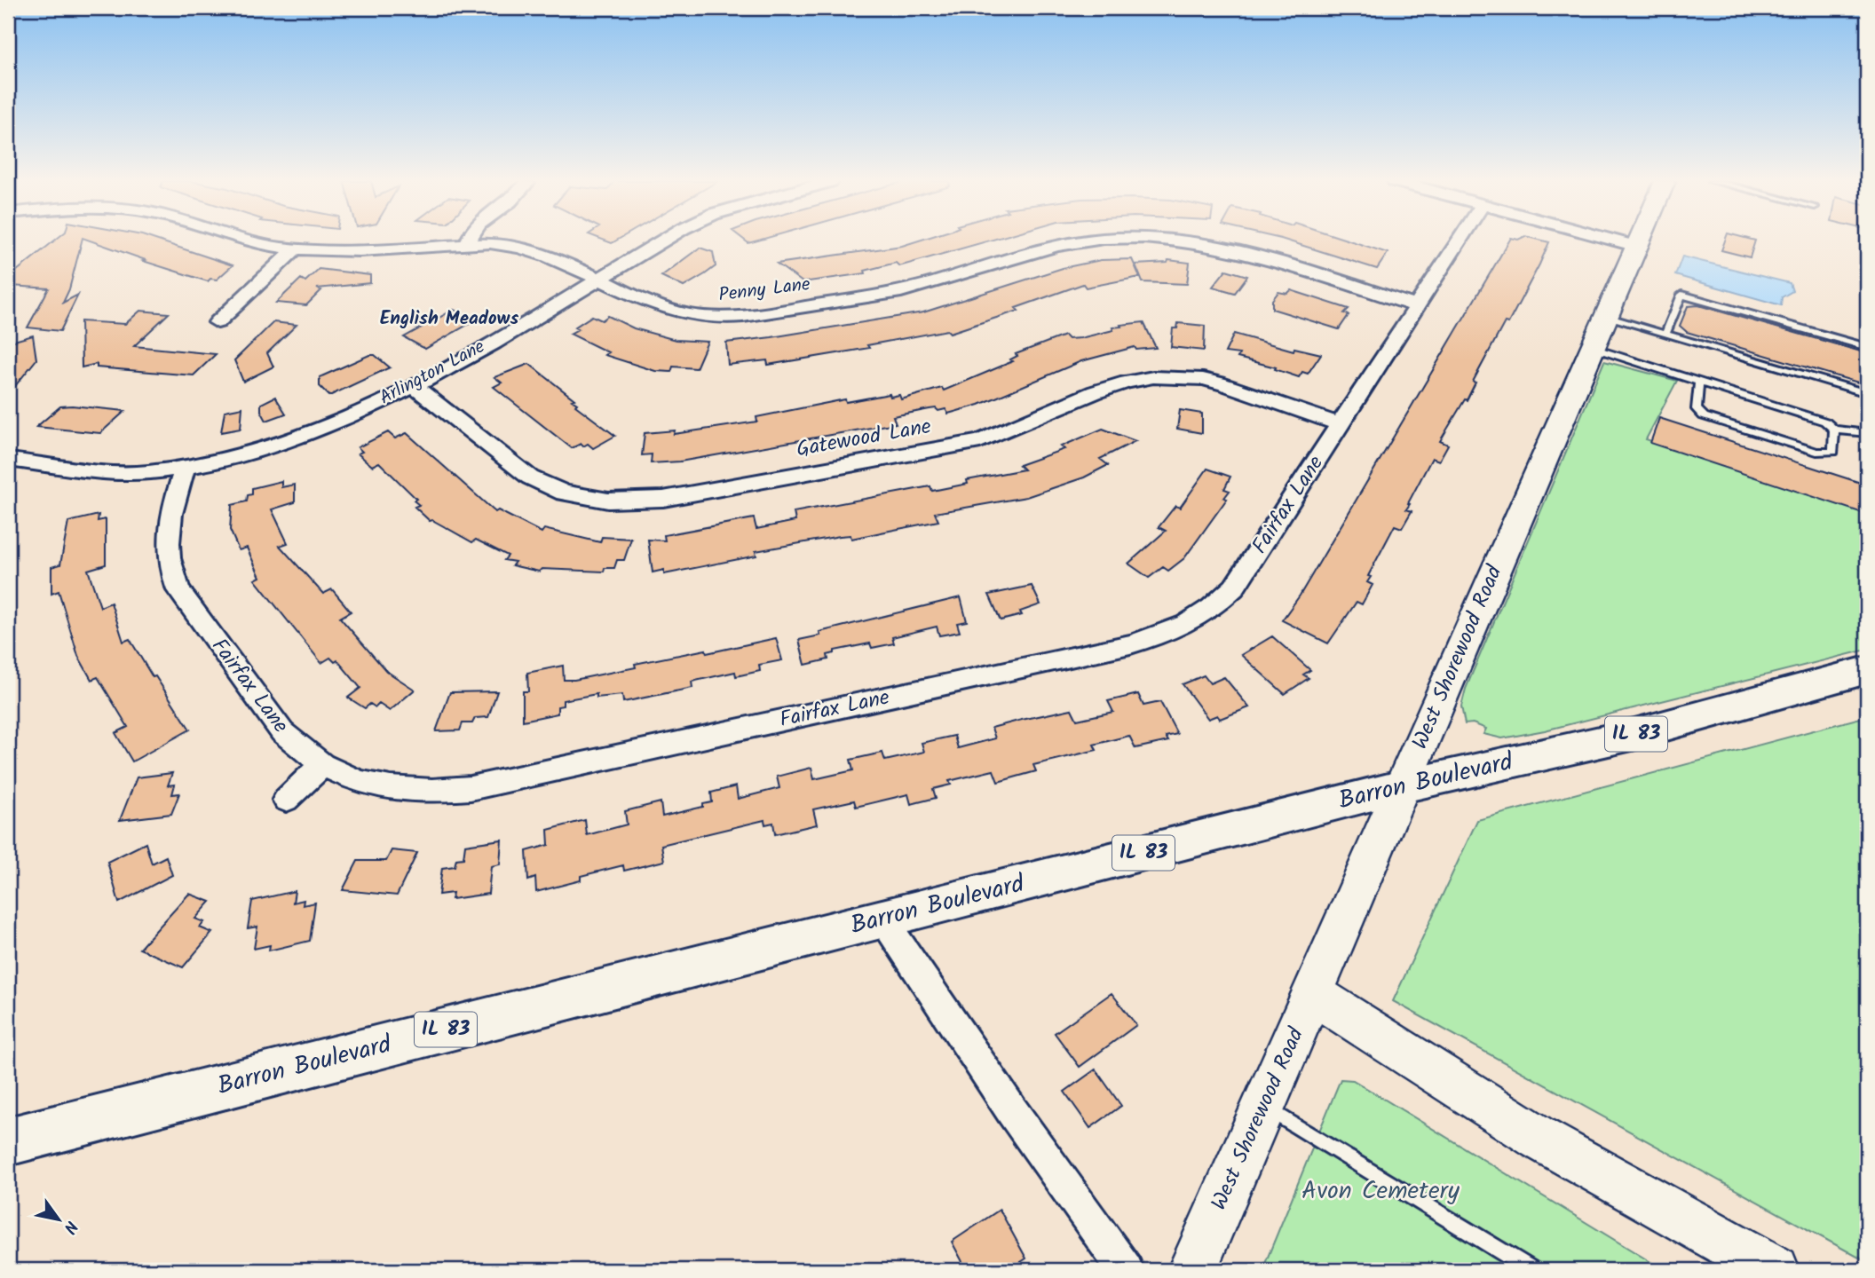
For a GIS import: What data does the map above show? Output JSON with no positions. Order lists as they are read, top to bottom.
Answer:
{
  "streets": {
    "main road": ["West Shorewood Road", "IL 83", "Barron Boulevard"],
    "street": [
      "Penny Lane",
      "Arlington Lane",
      "Gatewood Lane",
      "Fairfax Lane"
    ]
  },
  "crossings": [
    ["Penny Lane", "Arlington Lane"],
    ["Penny Lane", "Fairfax Lane"],
    ["Arlington Lane", "Gatewood Lane"],
    ["Arlington Lane", "Fairfax Lane"],
    ["Gatewood Lane", "Fairfax Lane"],
    ["West Shorewood Road", "Barron Boulevard"]
  ],
  "districts": ["English Meadows"],
  "parks": ["Avon Cemetery"],
  "north": "bottom right"
}
